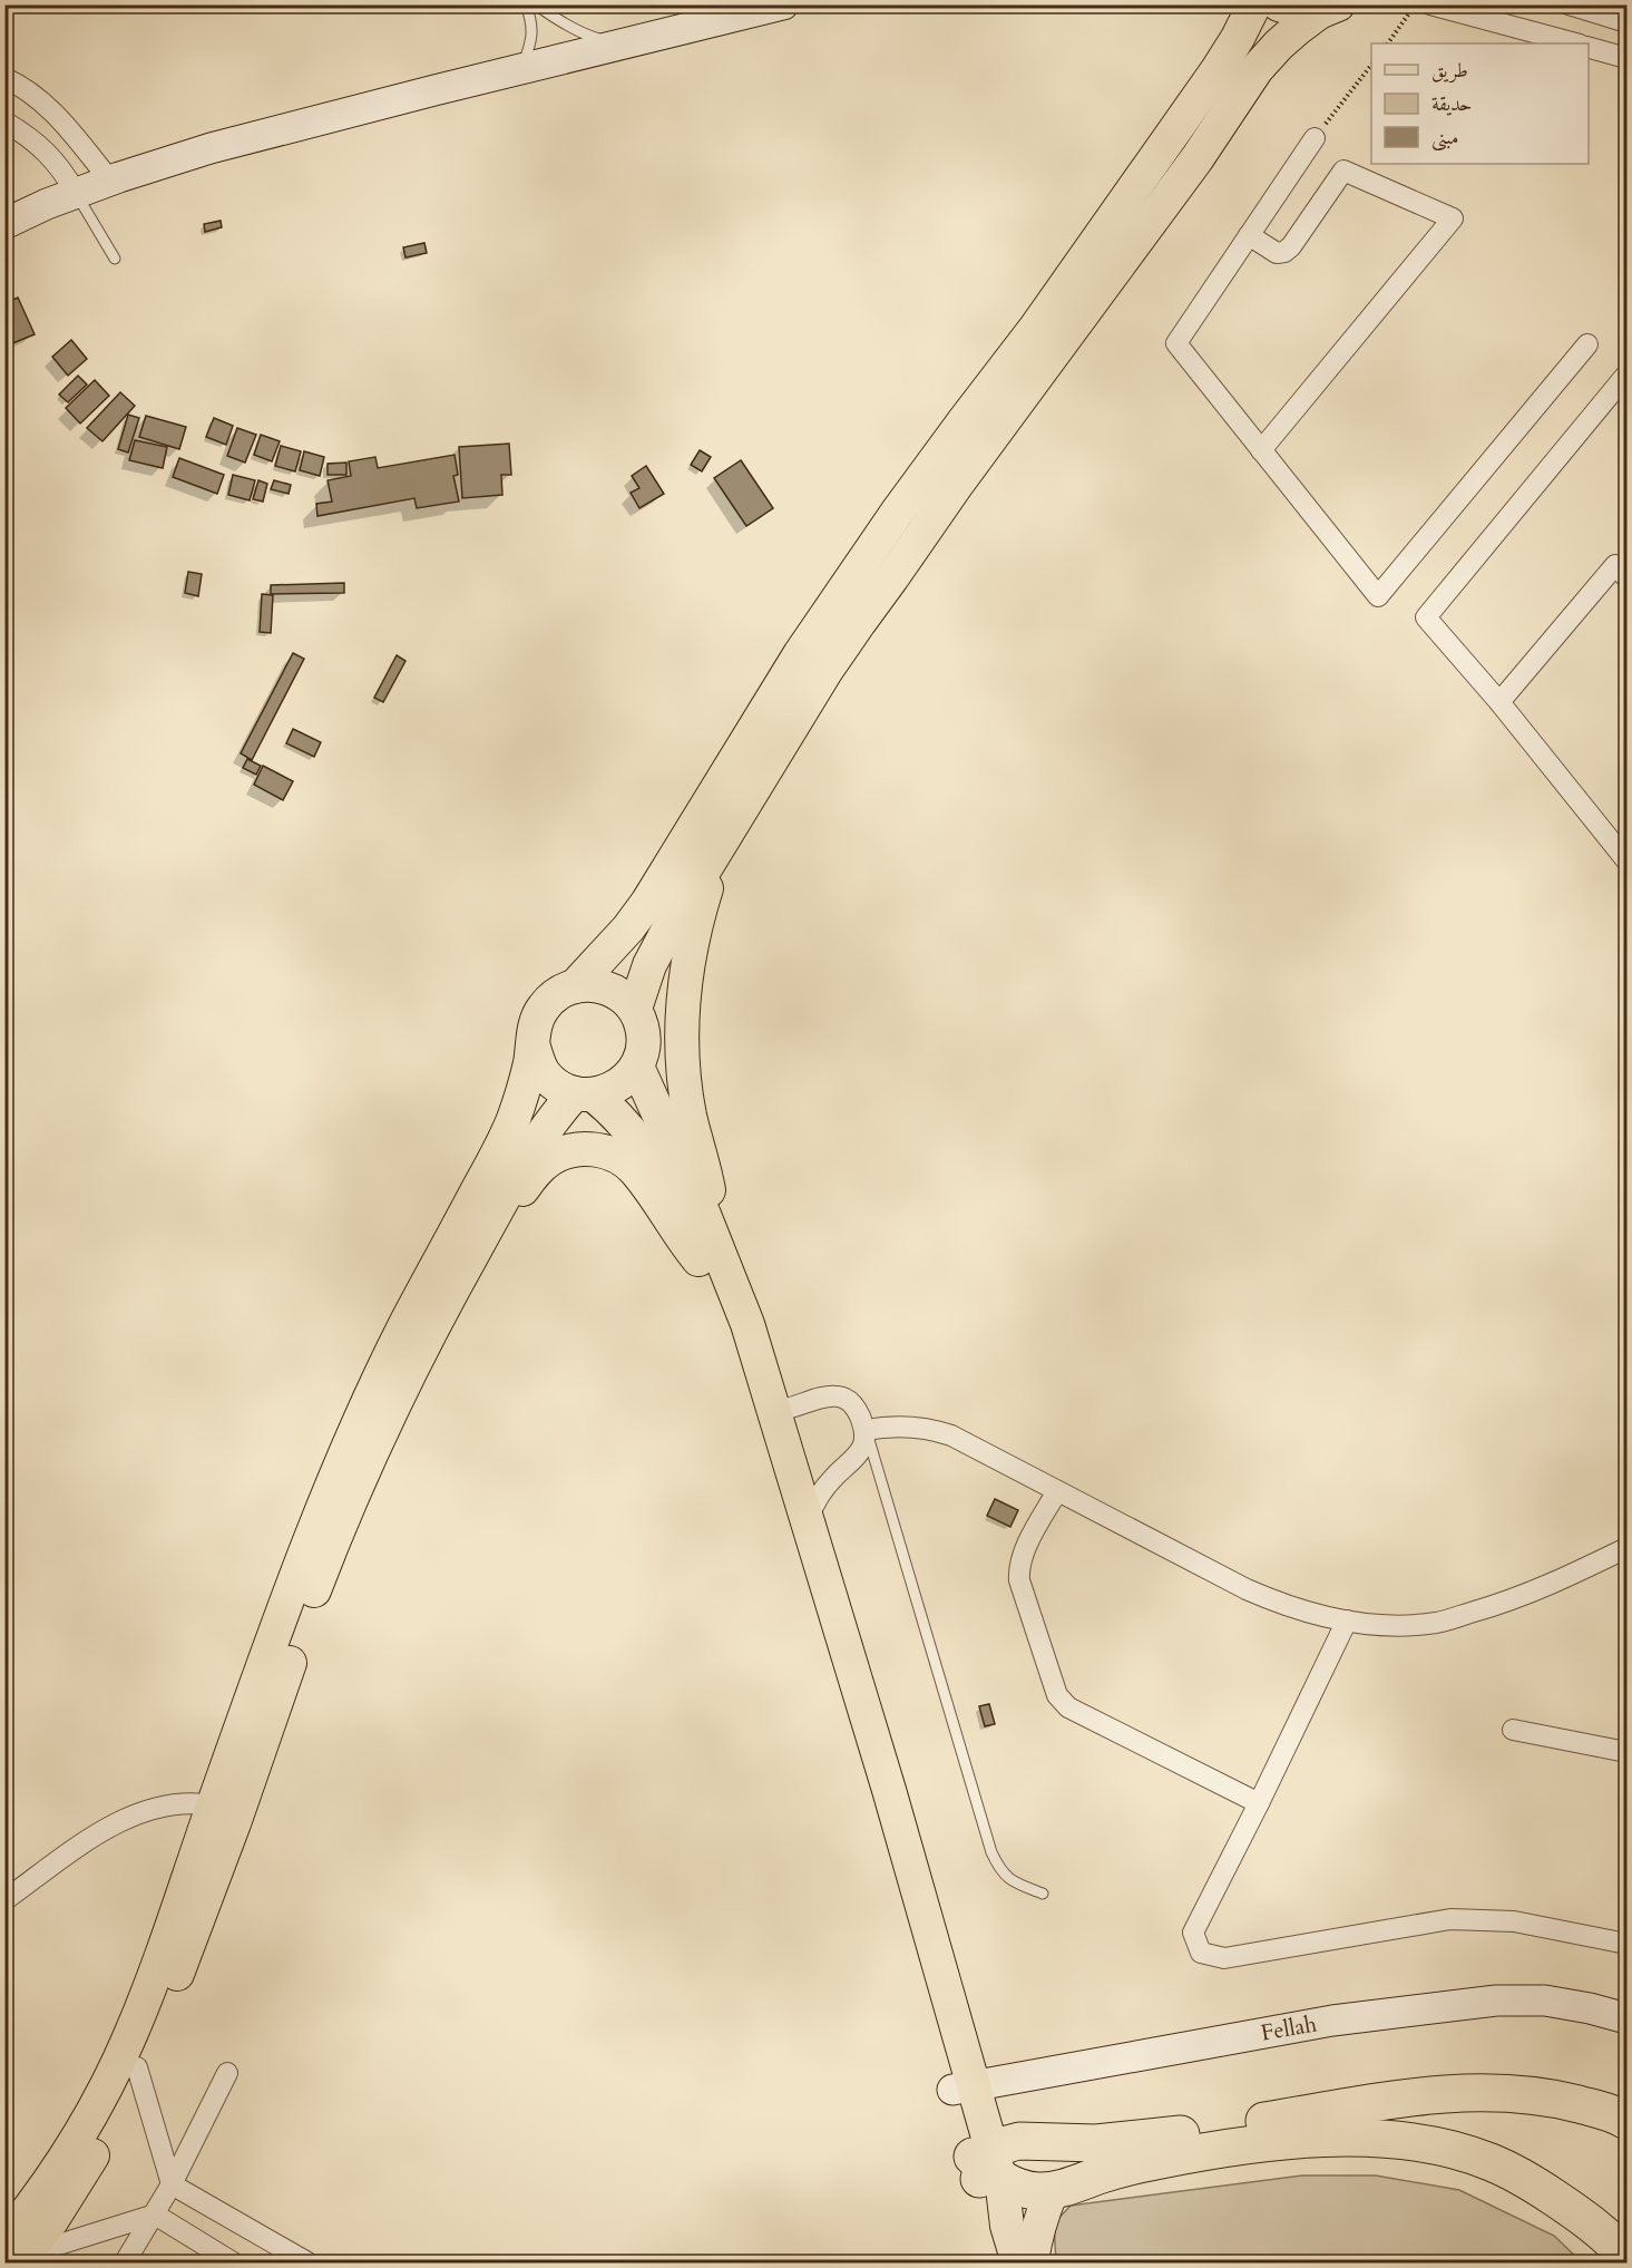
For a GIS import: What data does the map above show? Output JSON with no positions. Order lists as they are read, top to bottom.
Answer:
{
  "streets": {
    "main road": ["Fellah"]
  },
  "legend": ["طريق", "حديقة", "مبنى"]
}
